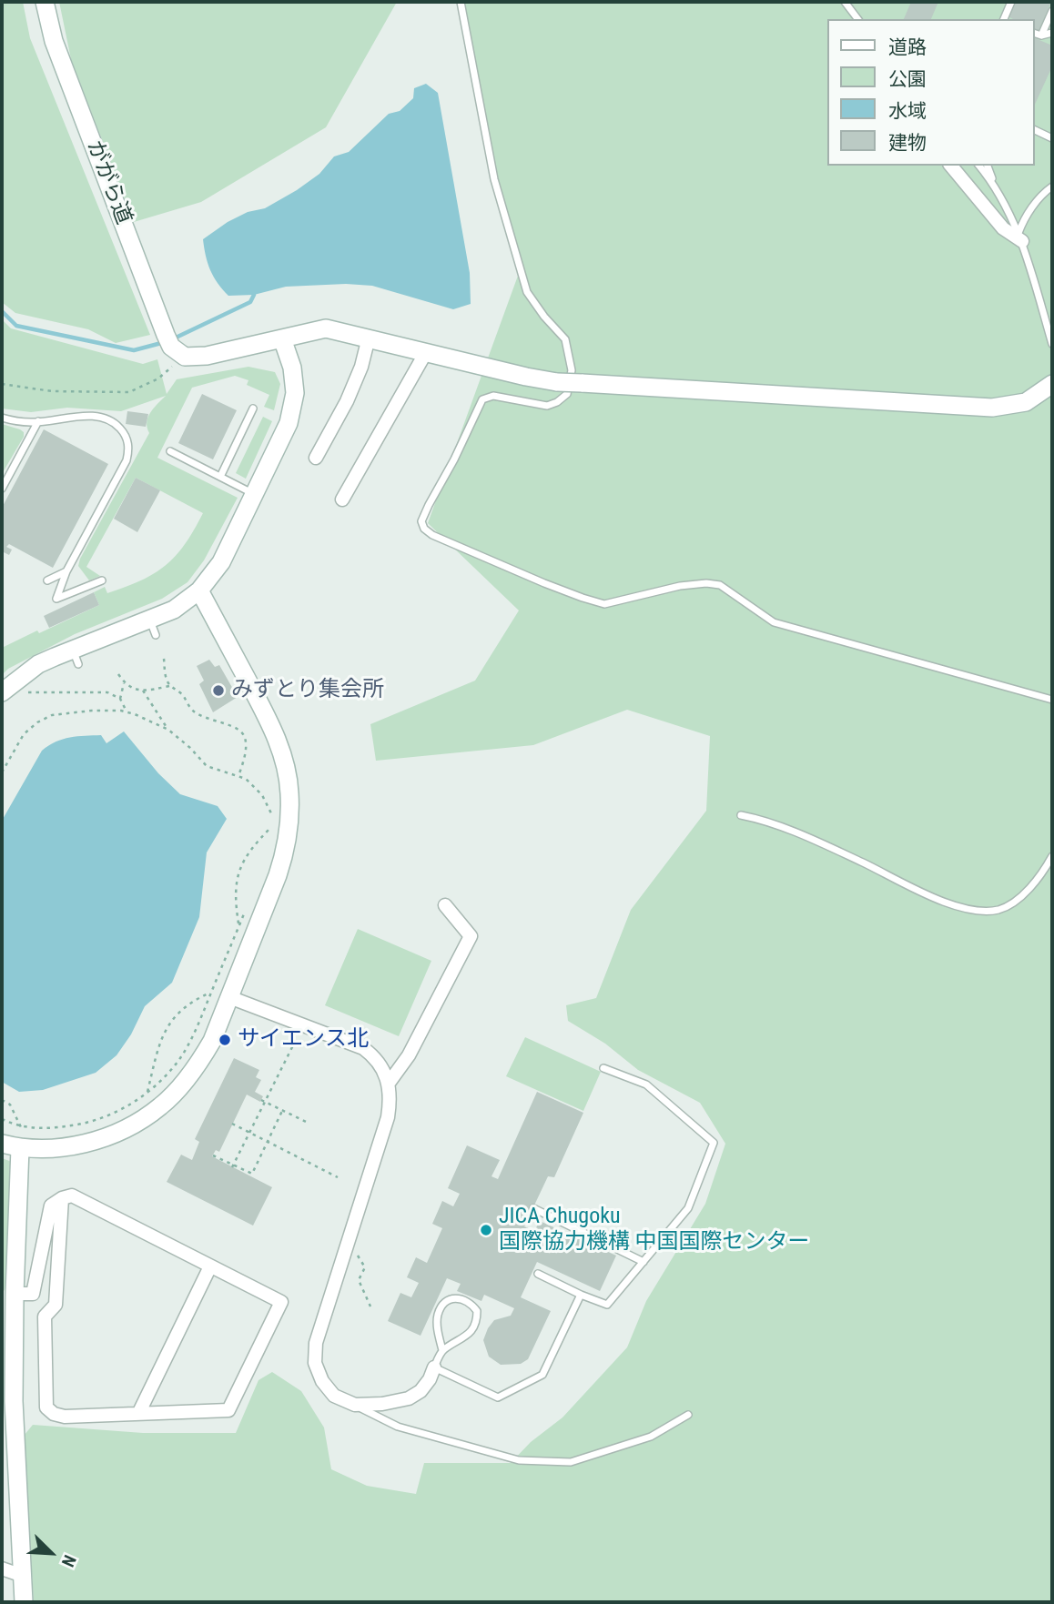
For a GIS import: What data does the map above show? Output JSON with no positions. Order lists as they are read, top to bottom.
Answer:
{
  "streets": {
    "street": ["ががら道"]
  },
  "places": ["みずとり集会所", "サイエンス北", "JICA Chugoku 国際協力機構 中国国際センター"],
  "legend": [
    "道路",
    "公園",
    "水域",
    "建物"
  ],
  "north": "bottom right"
}
